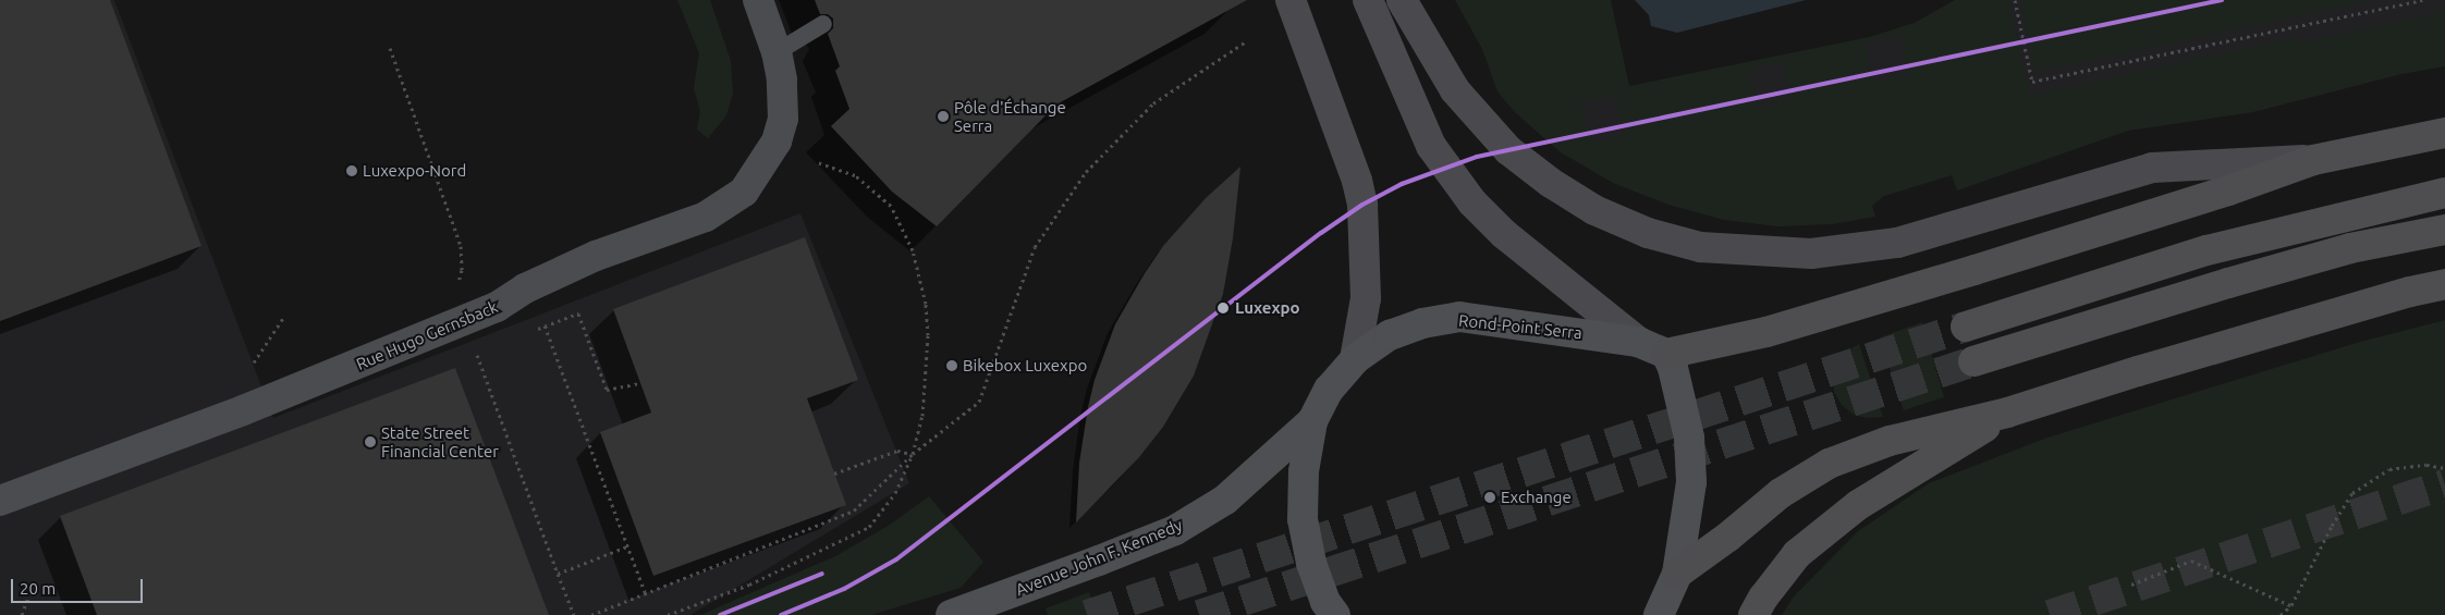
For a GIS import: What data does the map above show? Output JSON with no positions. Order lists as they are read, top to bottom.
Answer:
{
  "streets": {
    "main road": ["Rond-Point Serra", "Avenue John F. Kennedy"],
    "street": ["Rue Hugo Gernsback"]
  },
  "crossings": [
    ["Rond-Point Serra", "Avenue John F. Kennedy"]
  ],
  "places": [
    "Pôle d'Échange Serra",
    "Luxexpo-Nord",
    "Luxexpo",
    "Bikebox Luxexpo",
    "State Street Financial Center",
    "Exchange"
  ],
  "scale_bar": "20 m"
}
